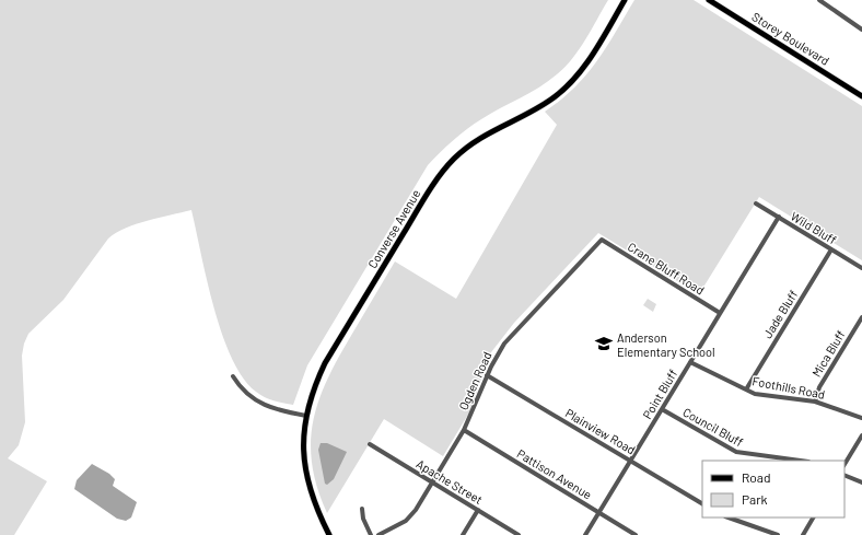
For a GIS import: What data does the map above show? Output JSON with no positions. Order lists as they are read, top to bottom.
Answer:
{
  "streets": {
    "main road": ["Storey Boulevard", "Converse Avenue"],
    "street": [
      "Wild Bluff",
      "Crane Bluff Road",
      "Jade Bluff",
      "Mica Bluff",
      "Ogden Road",
      "Foothills Road",
      "Point Bluff",
      "Council Bluff",
      "Plainview Road",
      "Pattison Avenue",
      "Apache Street"
    ]
  },
  "crossings": [
    ["Wild Bluff", "Jade Bluff"],
    ["Wild Bluff", "Point Bluff"],
    ["Crane Bluff Road", "Ogden Road"],
    ["Crane Bluff Road", "Point Bluff"],
    ["Jade Bluff", "Foothills Road"],
    ["Mica Bluff", "Foothills Road"],
    ["Ogden Road", "Plainview Road"],
    ["Ogden Road", "Pattison Avenue"],
    ["Ogden Road", "Apache Street"],
    ["Foothills Road", "Point Bluff"],
    ["Point Bluff", "Council Bluff"],
    ["Point Bluff", "Plainview Road"],
    ["Point Bluff", "Pattison Avenue"]
  ],
  "places": {
    "school or university": ["Anderson Elementary School"]
  },
  "legend": ["Road", "Park"]
}
